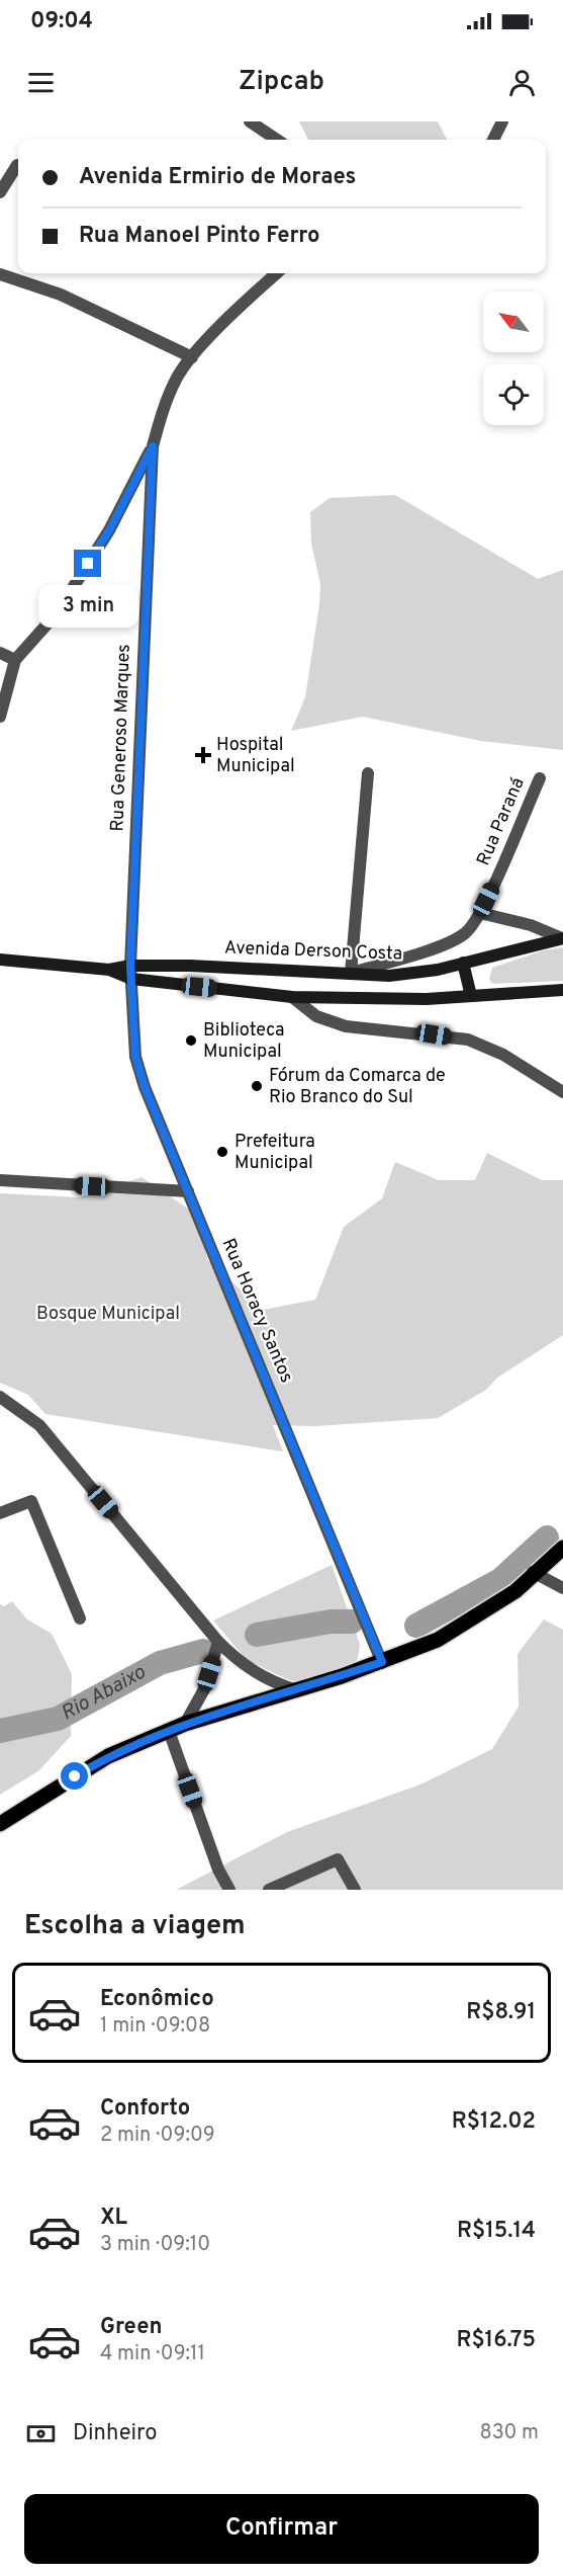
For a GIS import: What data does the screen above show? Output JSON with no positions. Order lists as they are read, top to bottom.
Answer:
{
  "streets": {
    "main road": ["Avenida Derson Costa"],
    "street": ["Rua Generoso Marques", "Rua Paraná", "Rua Horacy Santos"]
  },
  "crossings": [
    ["Rua Generoso Marques", "Avenida Derson Costa"],
    ["Rua Generoso Marques", "Rua Horacy Santos"],
    ["Rua Paraná", "Avenida Derson Costa"],
    ["Avenida Derson Costa", "Rua Horacy Santos"]
  ],
  "water": ["Rio Abaixo"],
  "parks": ["Bosque Municipal"],
  "places": {
    "health": ["Hospital Municipal"],
    "other": ["Biblioteca Municipal", "Fórum da Comarca de Rio Branco do Sul", "Prefeitura Municipal"]
  },
  "north": "top left",
  "page": {
    "status": "09:04",
    "header": "Zipcab",
    "banner": ["Avenida Ermirio de Moraes", "Rua Manoel Pinto Ferro"],
    "bubble": "3 min",
    "heading": "Escolha a viagem",
    "list": [
      {
        "name": "Econômico",
        "note": "1 min · 09:08",
        "value": "R$8.91"
      },
      {
        "name": "Conforto",
        "note": "2 min · 09:09",
        "value": "R$12.02"
      },
      {
        "name": "XL",
        "note": "3 min · 09:10",
        "value": "R$15.14"
      },
      {
        "name": "Green",
        "note": "4 min · 09:11",
        "value": "R$16.75"
      }
    ],
    "pay": ["Dinheiro", "830 m"],
    "buttons": "Confirmar"
  }
}
